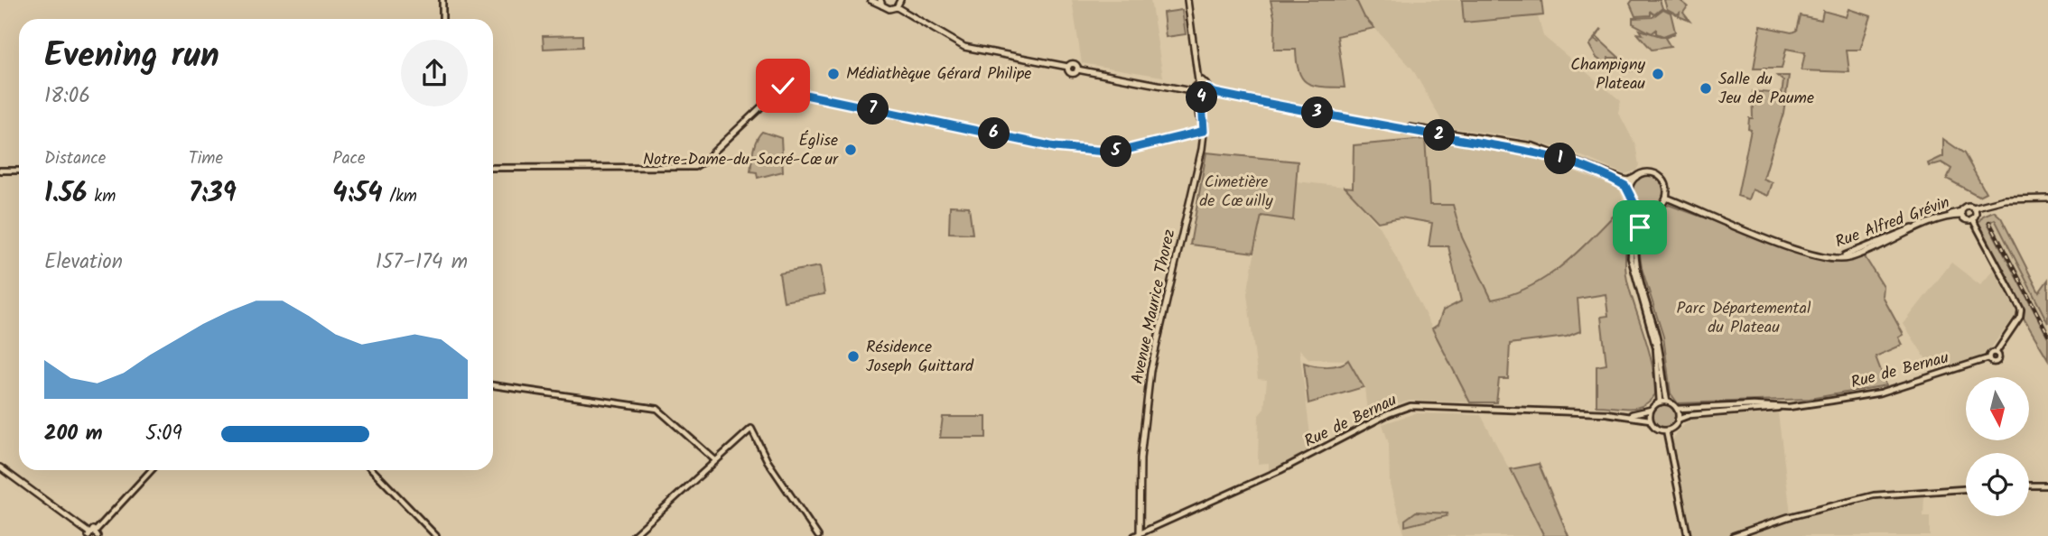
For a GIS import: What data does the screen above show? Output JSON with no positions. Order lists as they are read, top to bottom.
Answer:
{
  "streets": {
    "main road": ["Rue Alfred Grévin", "Avenue Maurice Thorez"],
    "street": ["Rue de Bernau"]
  },
  "crossings": [
    ["Avenue Maurice Thorez", "Rue de Bernau"]
  ],
  "parks": ["Cimetière de Cœuilly", "Parc Départemental du Plateau"],
  "places": [
    "Médiathèque Gérard Philipe",
    "Champigny Plateau",
    "Salle du Jeu de Paume",
    "Église Notre-Dame-du-Sacré-Cœur",
    "Résidence Joseph Guittard"
  ],
  "north": "bottom",
  "page": {
    "heading": ["Evening run", "18:06"],
    "pins": [
      "4",
      "7",
      "3",
      "6",
      "2",
      "5",
      "1"
    ],
    "stats": [
      ["Distance", "1.56 km"],
      ["Time", "7:39"],
      ["Pace", "4:54 /km"]
    ],
    "chart": ["Elevation", "157–174 m"],
    "list": [
      {
        "name": "200 m",
        "note": "5:09"
      }
    ]
  }
}
